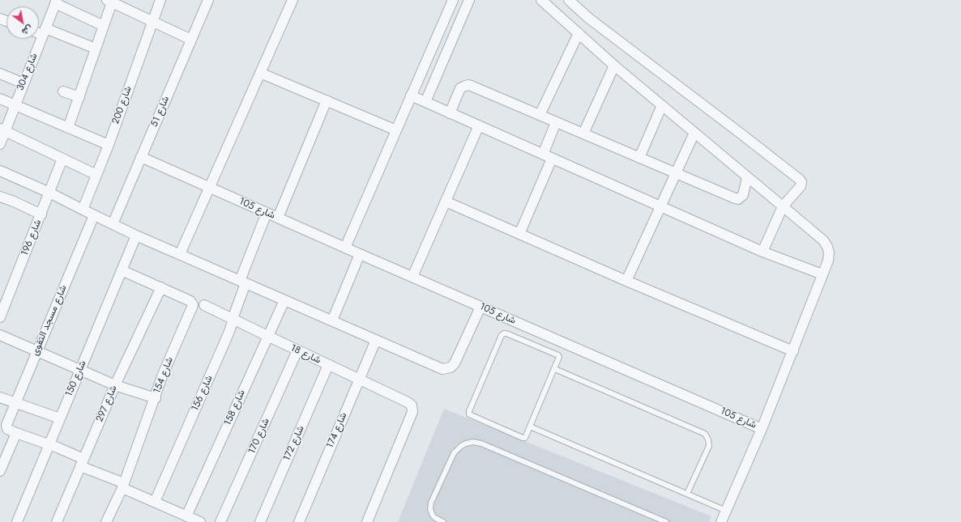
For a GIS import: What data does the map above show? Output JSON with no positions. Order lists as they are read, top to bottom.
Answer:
{
  "streets": {
    "street": [
      "شارع 304",
      "شارع 200",
      "شارع 51",
      "شارع 105",
      "شارع 196",
      "شارع مسجد التقوى",
      "شارع 18",
      "شارع 154",
      "شارع 150",
      "شارع 156",
      "شارع 297",
      "شارع 158",
      "شارع 174",
      "شارع 170",
      "شارع 172"
    ]
  },
  "crossings": [
    ["شارع 51", "شارع 105"],
    ["شارع 105", "شارع 156"],
    ["شارع 18", "شارع 156"],
    ["شارع 18", "شارع 158"],
    ["شارع 18", "شارع 174"],
    ["شارع 18", "شارع 170"],
    ["شارع 18", "شارع 172"],
    ["شارع 154", "شارع 150"],
    ["شارع 154", "شارع 297"]
  ],
  "north": "bottom right"
}
